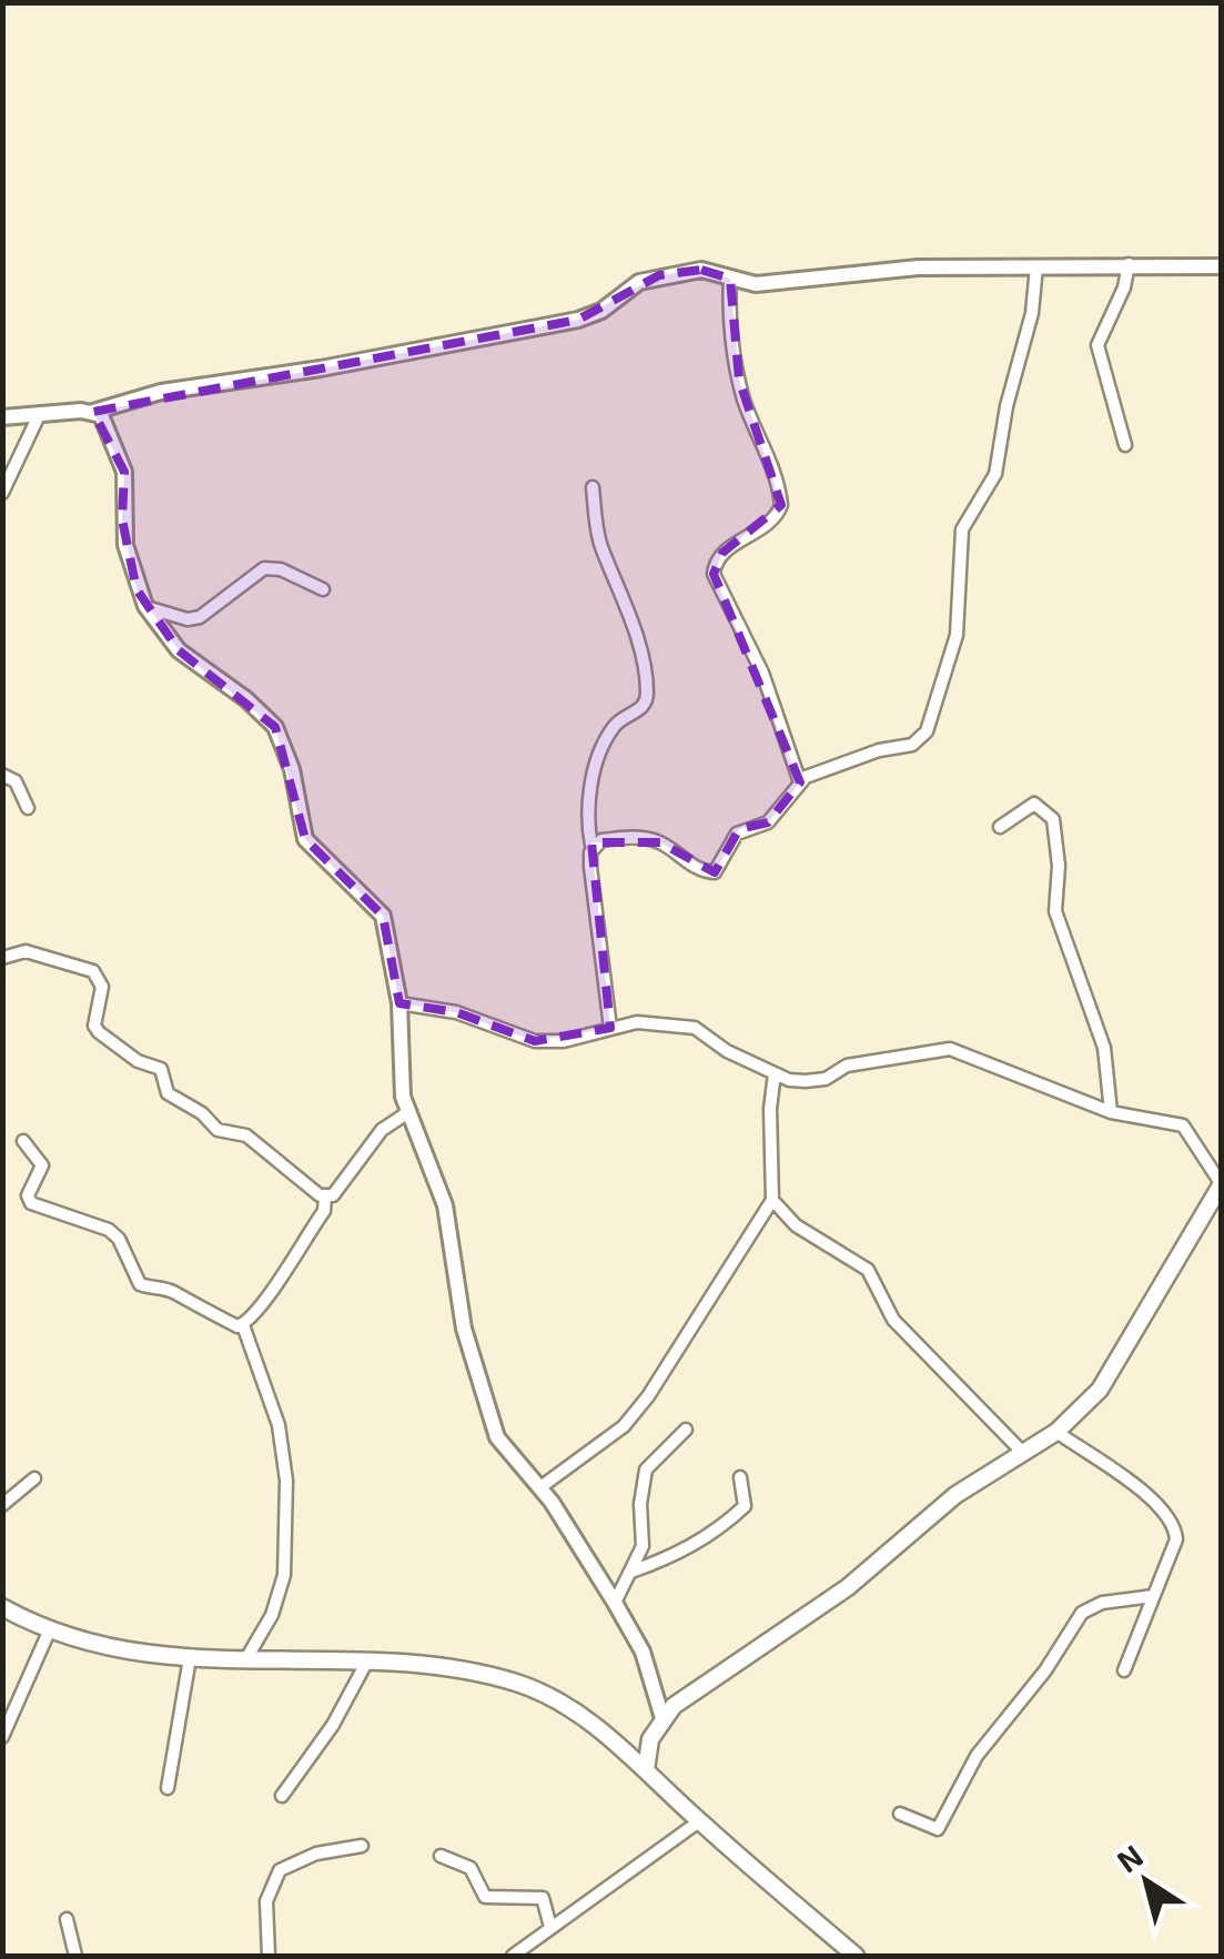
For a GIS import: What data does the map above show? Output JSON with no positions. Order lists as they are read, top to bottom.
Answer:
{
  "north": "top left"
}
